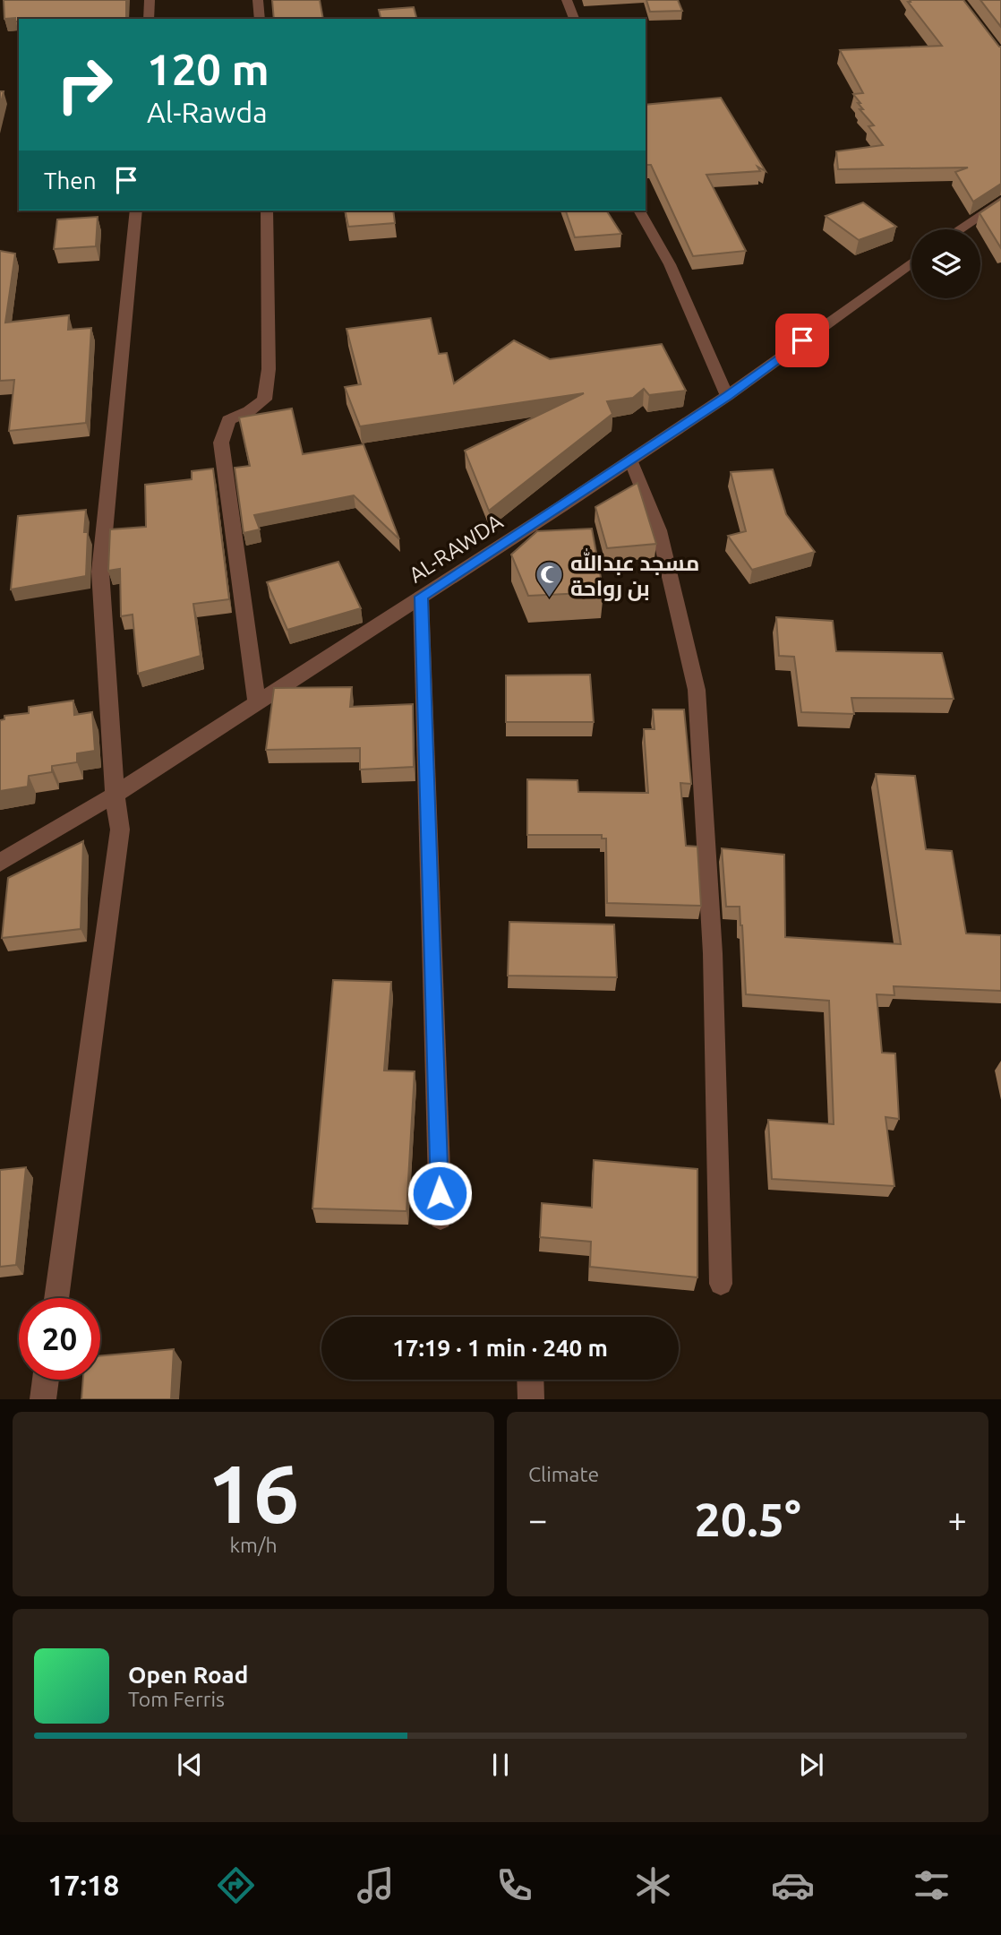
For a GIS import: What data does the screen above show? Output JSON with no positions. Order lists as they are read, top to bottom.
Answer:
{
  "streets": {
    "street": ["AL-RAWDA"]
  },
  "places": {
    "mosque": ["مسجد عبدالله بن رواحة"]
  },
  "page": {
    "turn": ["120 m", "Al-Rawda"],
    "then": "Then",
    "limit": "20",
    "trip": "17:19 · 1 min · 240 m",
    "tile": [
      ["16", "km/h"],
      "Climate"
    ],
    "heat": ["−", "20.5°", "+"],
    "song": ["Open Road", "Tom Ferris"],
    "tabs": "17:18"
  }
}
